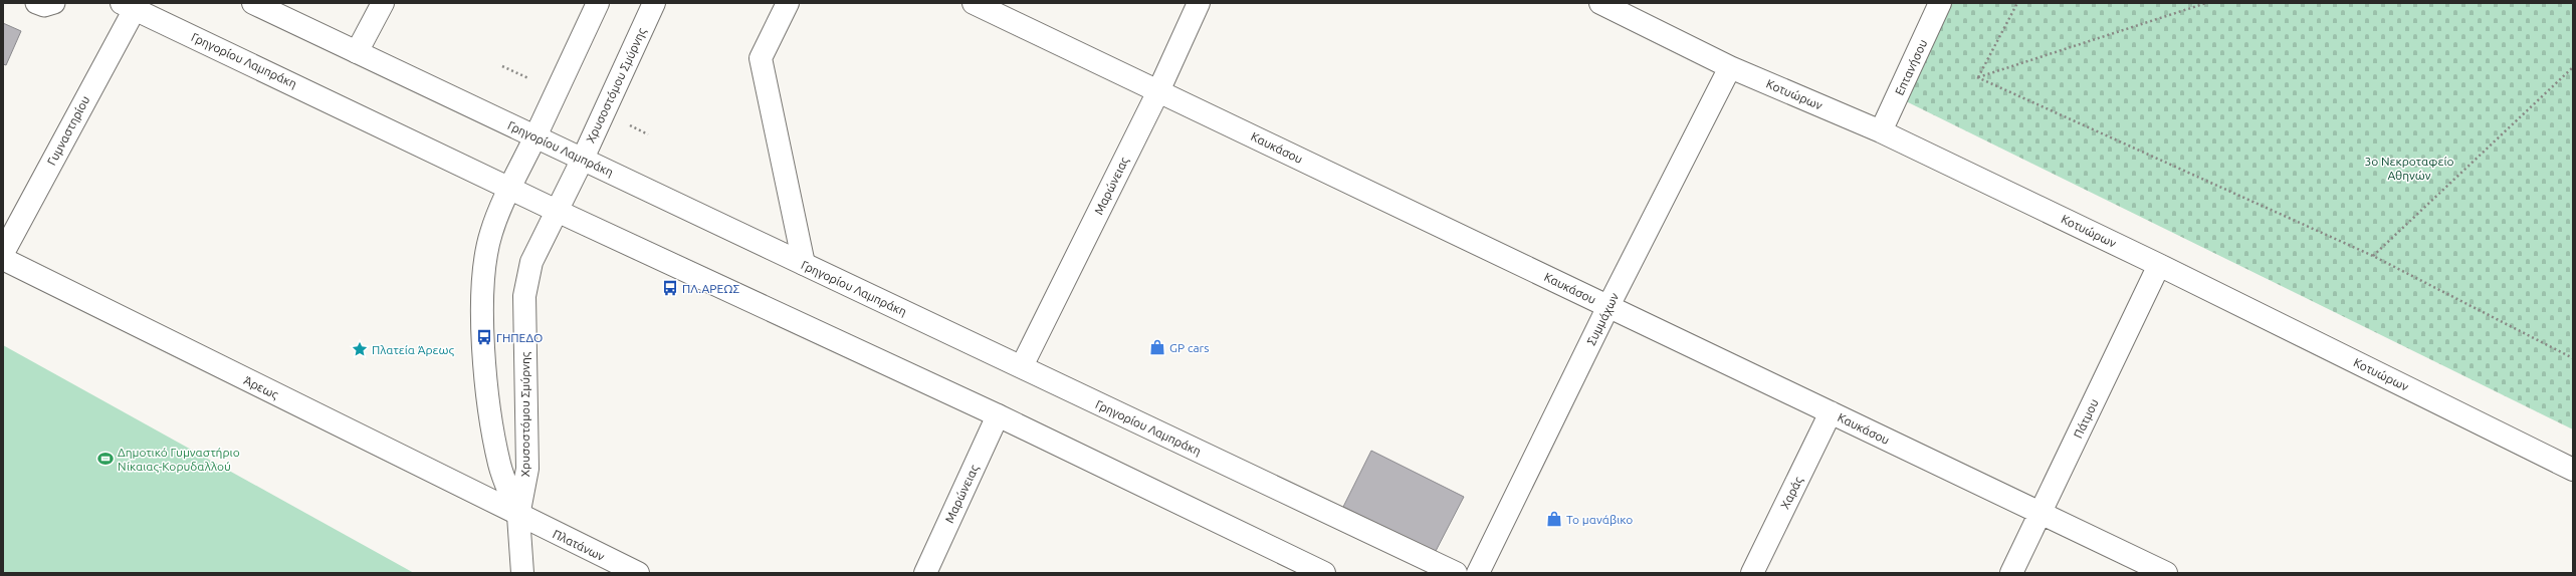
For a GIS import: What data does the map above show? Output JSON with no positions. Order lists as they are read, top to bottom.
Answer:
{
  "streets": {
    "street": [
      "Γρηγορίου Λαμπράκη",
      "Επτανήσου",
      "Χρυσοστόμου Σμύρνης",
      "Κοτυώρων",
      "Γυμναστηρίου",
      "Καυκάσου",
      "Μαρώνειας",
      "Συμμάχων",
      "Άρεως",
      "Πάτμου",
      "Χαράς",
      "Πλατάνων"
    ]
  },
  "crossings": [
    ["Γρηγορίου Λαμπράκη", "Χρυσοστόμου Σμύρνης"],
    ["Γρηγορίου Λαμπράκη", "Γυμναστηρίου"],
    ["Γρηγορίου Λαμπράκη", "Μαρώνειας"],
    ["Επτανήσου", "Κοτυώρων"],
    ["Χρυσοστόμου Σμύρνης", "Άρεως"],
    ["Χρυσοστόμου Σμύρνης", "Πλατάνων"],
    ["Κοτυώρων", "Συμμάχων"],
    ["Κοτυώρων", "Πάτμου"],
    ["Καυκάσου", "Μαρώνειας"],
    ["Καυκάσου", "Συμμάχων"],
    ["Καυκάσου", "Πάτμου"],
    ["Καυκάσου", "Χαράς"],
    ["Άρεως", "Πλατάνων"]
  ],
  "parks": ["3ο Νεκροταφείο Αθηνών"],
  "places": {
    "bus stop": ["ΠΛ.ΑΡΕΩΣ", "ΓΗΠΕΔΟ"],
    "shop": ["GP cars", "Το μανάβικο"],
    "place": ["Πλατεία Άρεως"],
    "sports": ["Δημοτικό Γυμναστήριο Νίκαιας-Κορυδαλλού"]
  }
}
